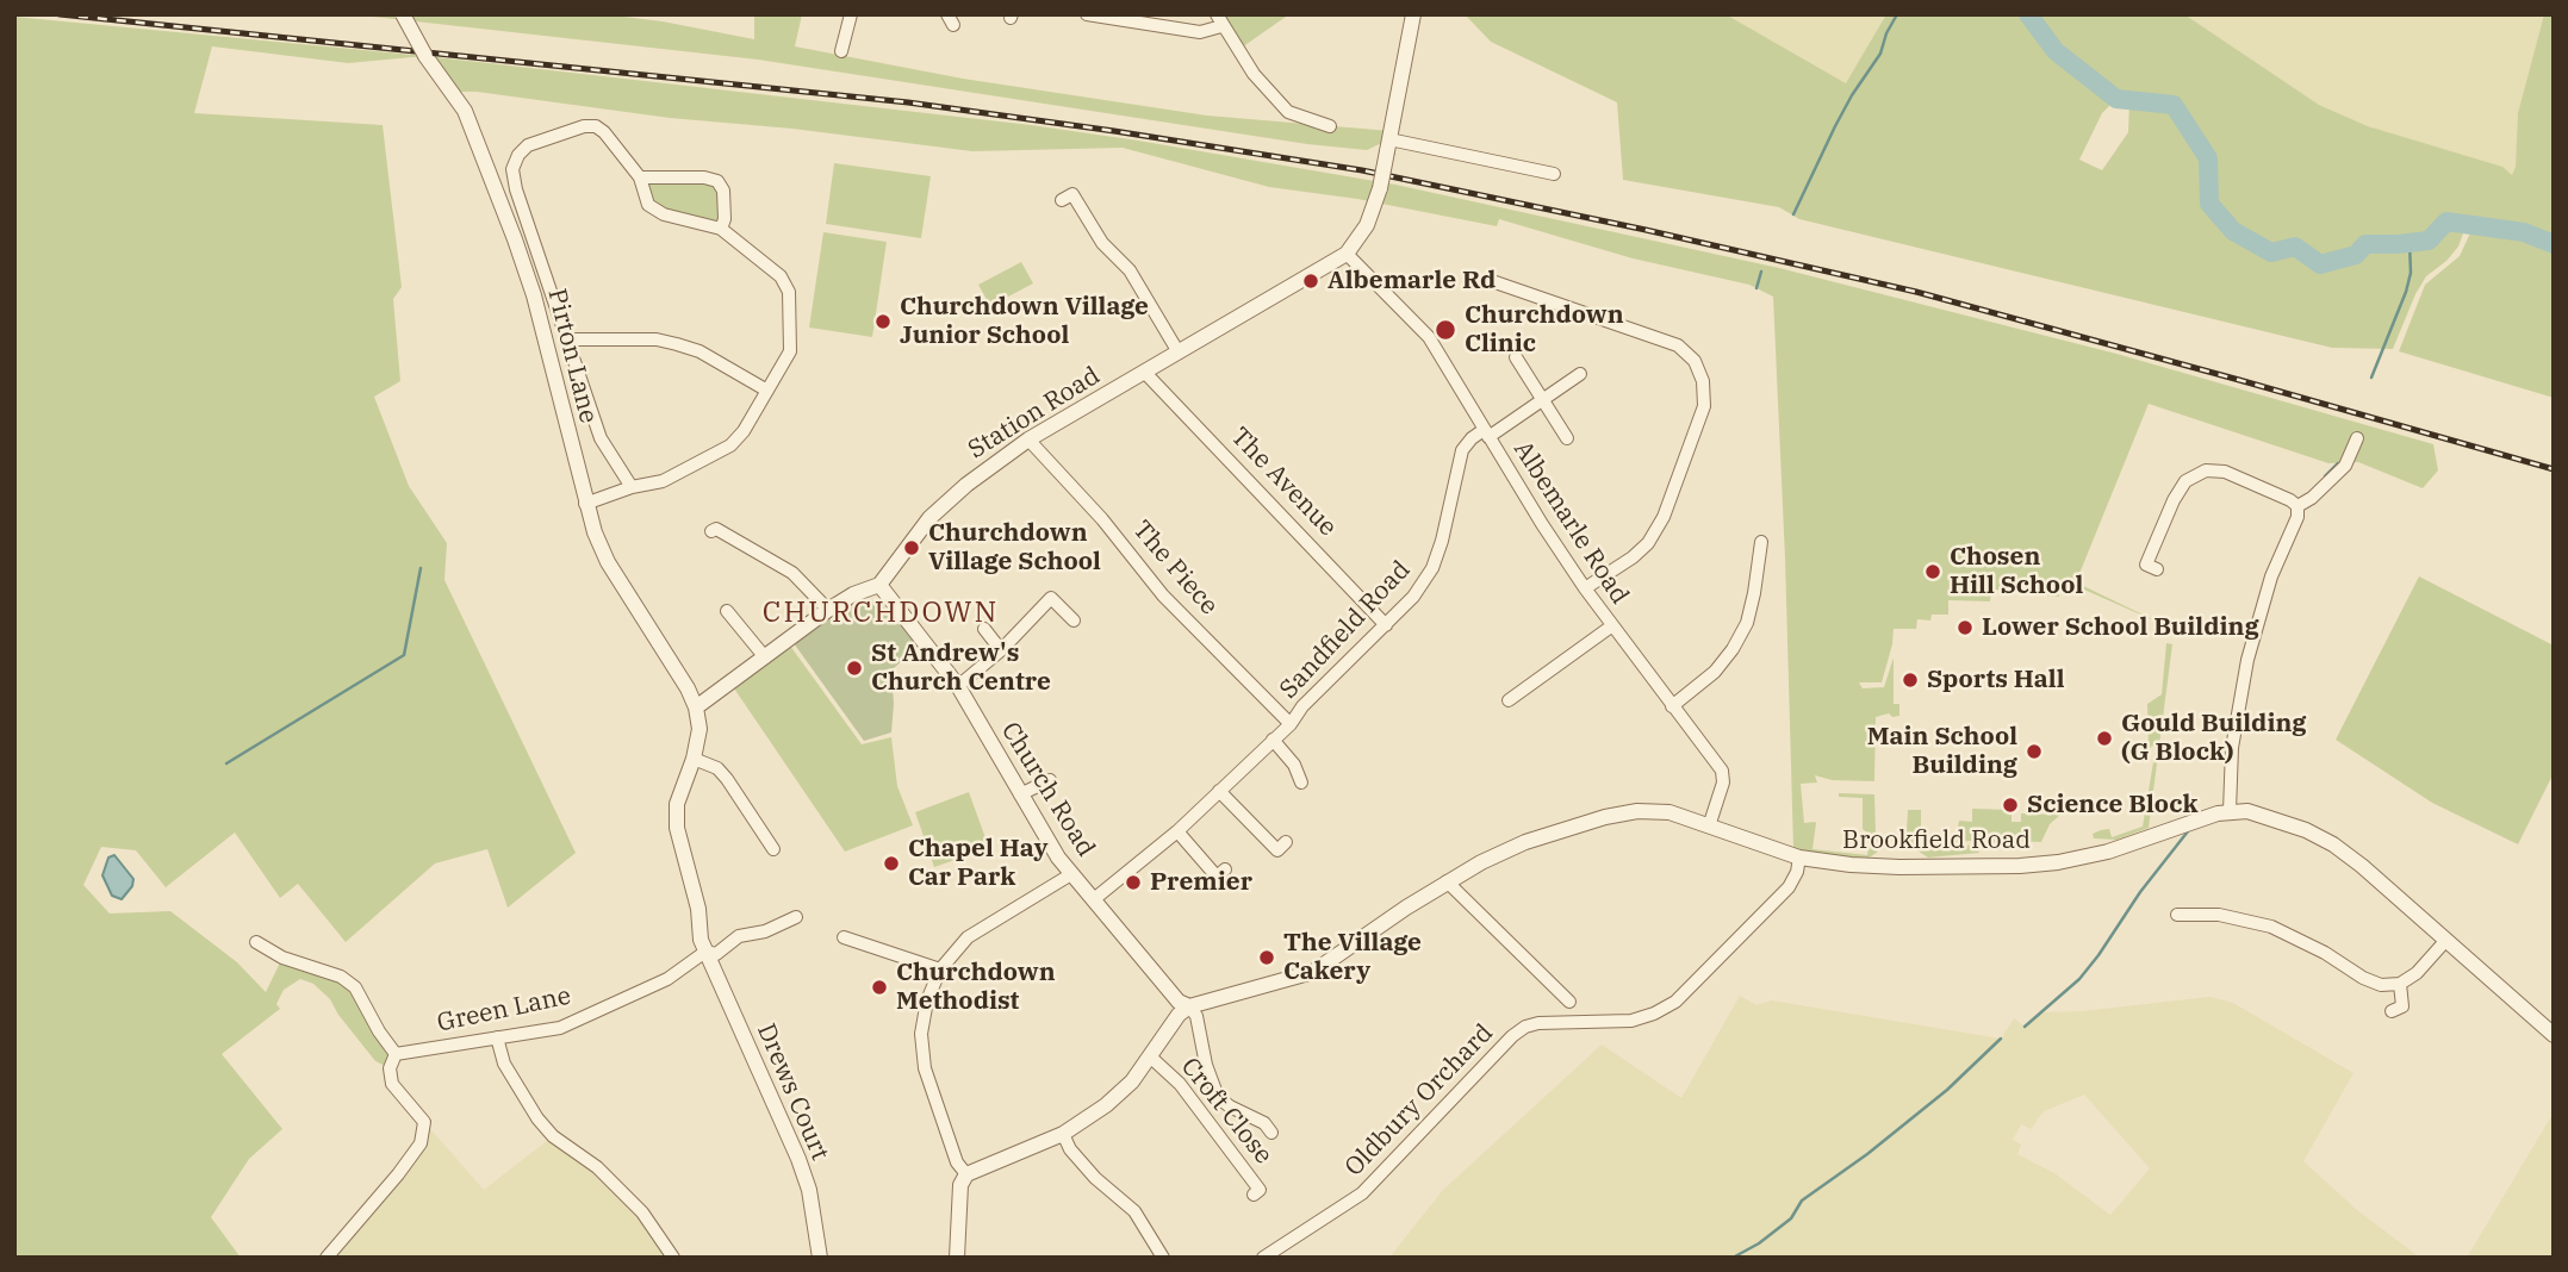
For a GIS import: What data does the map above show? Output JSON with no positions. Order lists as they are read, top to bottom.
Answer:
{
  "streets": {
    "street": [
      "Pirton Lane",
      "Station Road",
      "The Avenue",
      "Albemarle Road",
      "The Piece",
      "Sandfield Road",
      "Church Road",
      "Brookfield Road",
      "Green Lane",
      "Drews Court",
      "Oldbury Orchard",
      "Croft Close"
    ]
  },
  "crossings": [
    ["Pirton Lane", "Station Road"],
    ["Station Road", "The Avenue"],
    ["Station Road", "Albemarle Road"],
    ["Station Road", "The Piece"],
    ["Station Road", "Church Road"],
    ["The Avenue", "Sandfield Road"],
    ["Albemarle Road", "Sandfield Road"],
    ["Albemarle Road", "Brookfield Road"],
    ["The Piece", "Sandfield Road"],
    ["Sandfield Road", "Church Road"],
    ["Church Road", "Brookfield Road"],
    ["Brookfield Road", "Oldbury Orchard"],
    ["Green Lane", "Drews Court"]
  ],
  "districts": ["CHURCHDOWN"],
  "places": [
    "Albemarle Rd",
    "Churchdown Village Junior School",
    "Churchdown Clinic",
    "Churchdown Village School",
    "Chosen Hill School",
    "Lower School Building",
    "St Andrew's Church Centre",
    "Sports Hall",
    "Gould Building (G Block)",
    "Main School Building",
    "Science Block",
    "Chapel Hay Car Park",
    "Premier",
    "The Village Cakery",
    "Churchdown Methodist"
  ]
}
